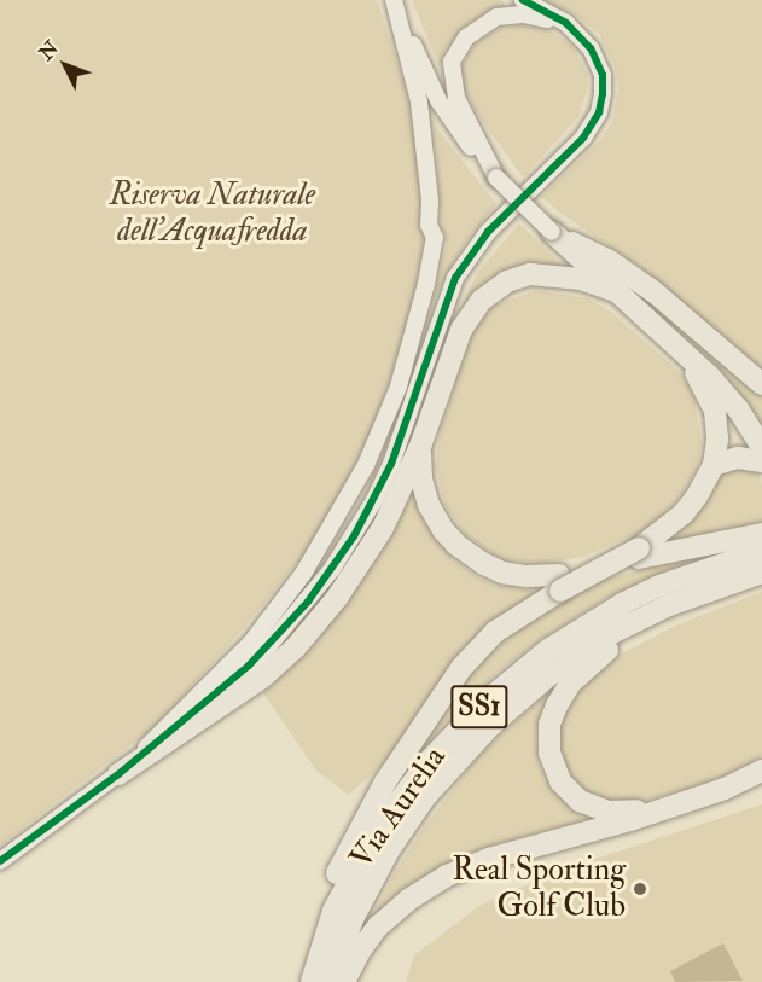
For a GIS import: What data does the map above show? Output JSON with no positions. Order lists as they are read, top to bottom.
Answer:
{
  "streets": {
    "highway": ["SS1", "Via Aurelia"]
  },
  "parks": ["Riserva Naturale dell'Acquafredda"],
  "places": ["Real Sporting Golf Club"],
  "north": "top left"
}
